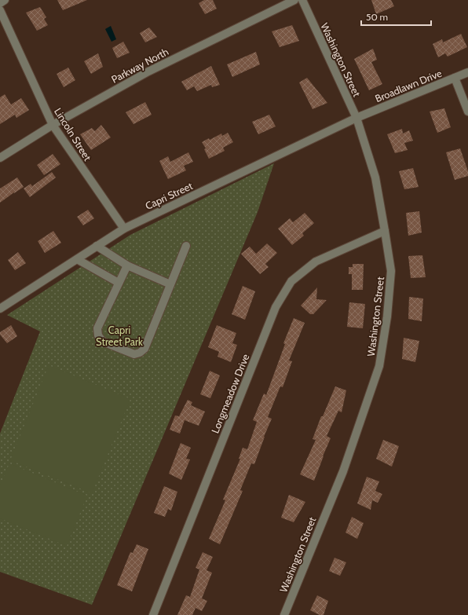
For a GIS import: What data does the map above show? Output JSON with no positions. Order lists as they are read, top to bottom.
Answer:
{
  "streets": {
    "street": [
      "Washington Street",
      "Parkway North",
      "Broadlawn Drive",
      "Lincoln Street",
      "Capri Street",
      "Longmeadow Drive"
    ]
  },
  "crossings": [
    ["Washington Street", "Broadlawn Drive"],
    ["Washington Street", "Capri Street"],
    ["Washington Street", "Longmeadow Drive"],
    ["Parkway North", "Lincoln Street"],
    ["Broadlawn Drive", "Capri Street"],
    ["Lincoln Street", "Capri Street"]
  ],
  "parks": ["Capri Street Park"],
  "scale_bar": "50 m"
}
